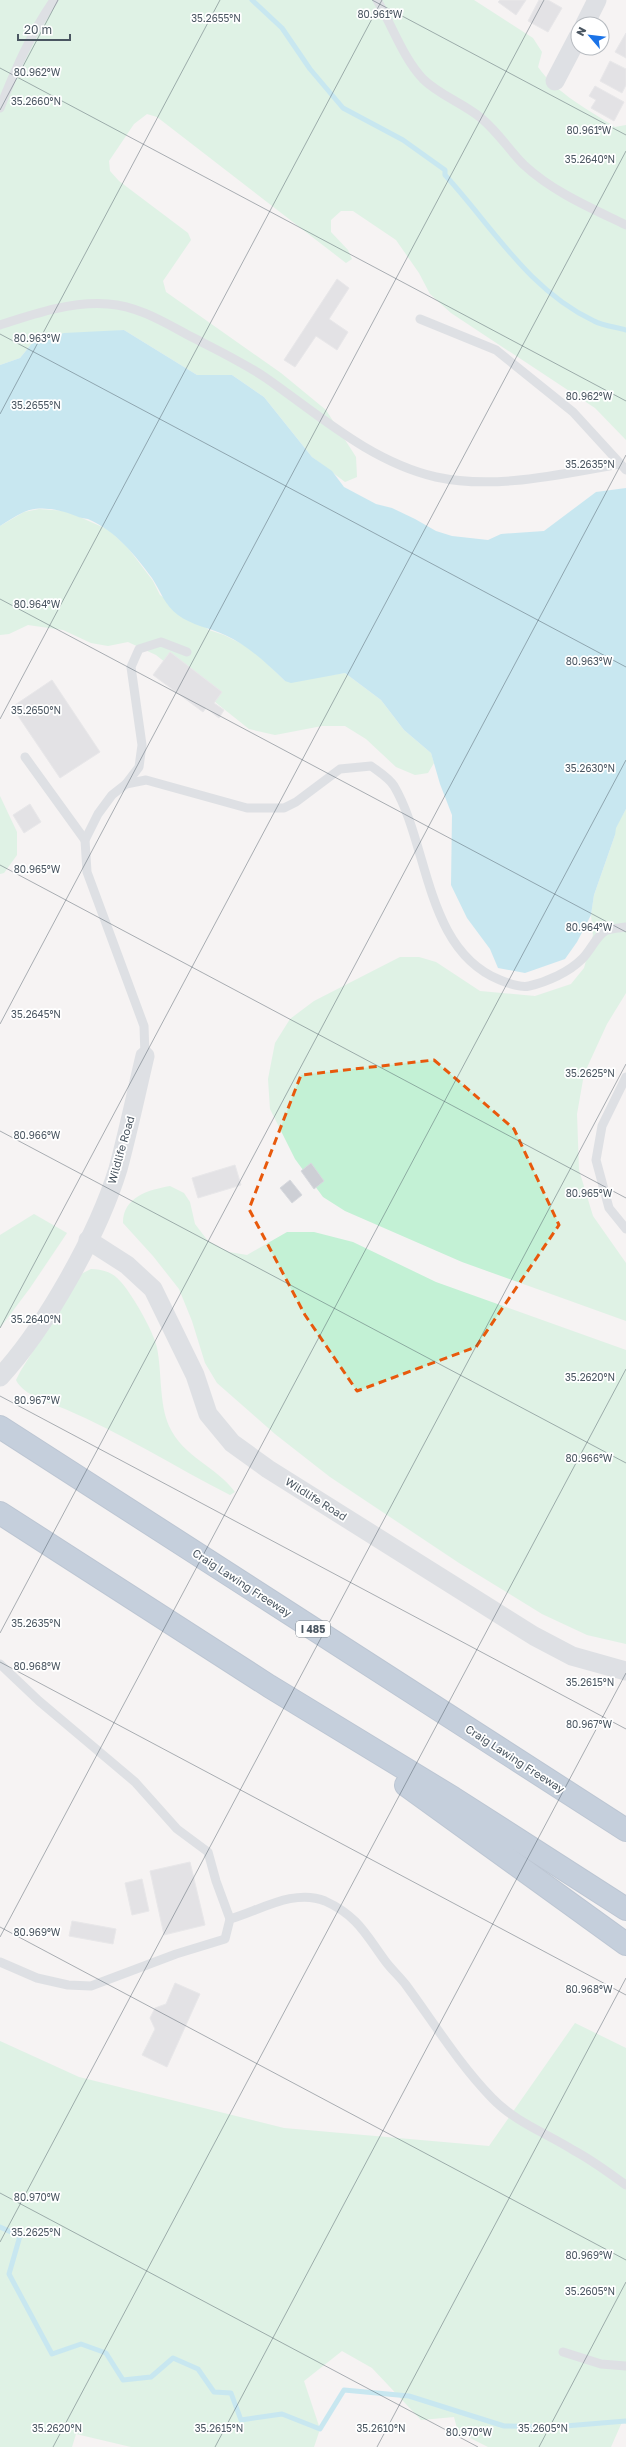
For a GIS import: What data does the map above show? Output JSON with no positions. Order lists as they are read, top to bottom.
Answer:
{
  "streets": {
    "highway": ["Craig Lawing Freeway", "I 485"],
    "street": ["Wildlife Road"]
  },
  "scale_bar": "20 m",
  "north": "top left",
  "coordinates": [
    "80.961°W",
    "35.2655°N",
    "80.962°W",
    "35.2660°N",
    "35.2640°N",
    "80.963°W",
    "35.2635°N",
    "80.964°W",
    "35.2650°N",
    "35.2630°N",
    "80.965°W",
    "35.2645°N",
    "35.2625°N",
    "80.966°W",
    "35.2620°N",
    "80.967°W",
    "80.968°W",
    "35.2615°N",
    "80.969°W",
    "80.970°W",
    "35.2605°N",
    "35.2610°N"
  ]
}
